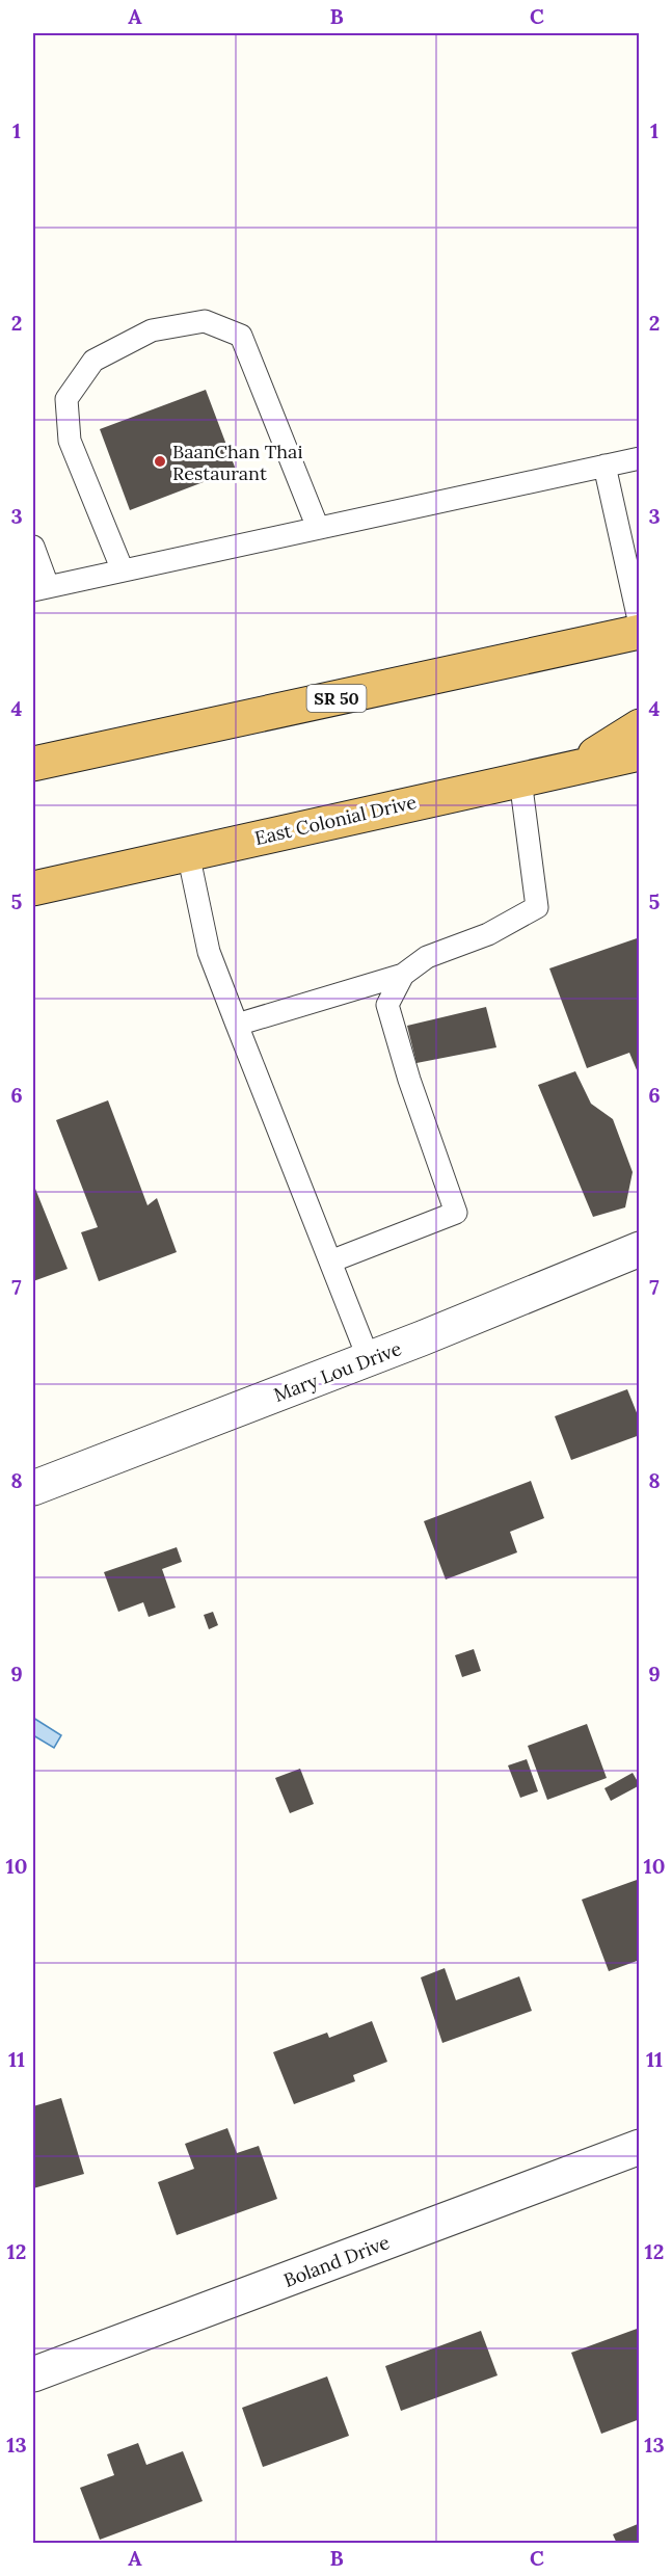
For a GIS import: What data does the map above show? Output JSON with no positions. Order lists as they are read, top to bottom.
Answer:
{
  "streets": {
    "highway": ["SR 50", "East Colonial Drive"],
    "street": ["Mary Lou Drive", "Boland Drive"]
  },
  "places": ["BaanChan Thai Restaurant"],
  "grid": {
    "columns": ["A", "B", "C"],
    "rows": [
      "1",
      "2",
      "3",
      "4",
      "5",
      "6",
      "7",
      "8",
      "9",
      "10",
      "11",
      "12",
      "13"
    ]
  }
}
